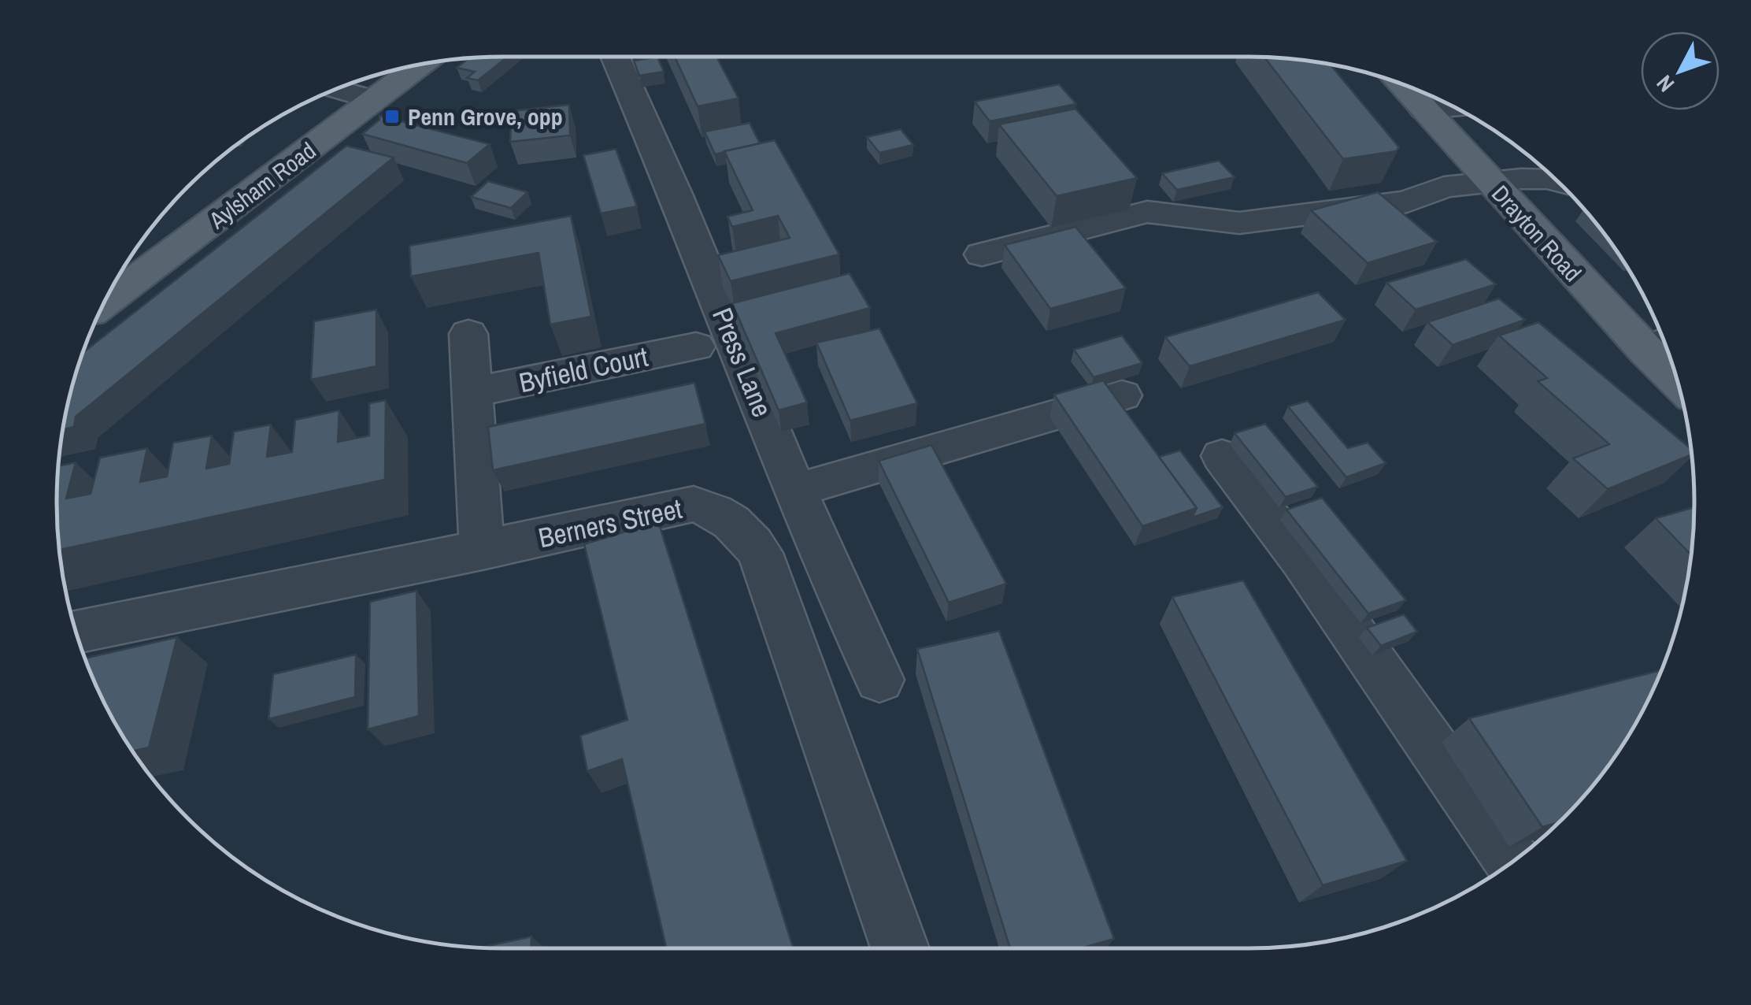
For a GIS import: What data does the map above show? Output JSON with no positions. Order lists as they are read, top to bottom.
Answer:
{
  "streets": {
    "main road": ["Aylsham Road", "Drayton Road"],
    "street": ["Press Lane", "Byfield Court", "Berners Street"]
  },
  "places": {
    "transit": ["Penn Grove, opp"]
  },
  "north": "bottom left"
}
